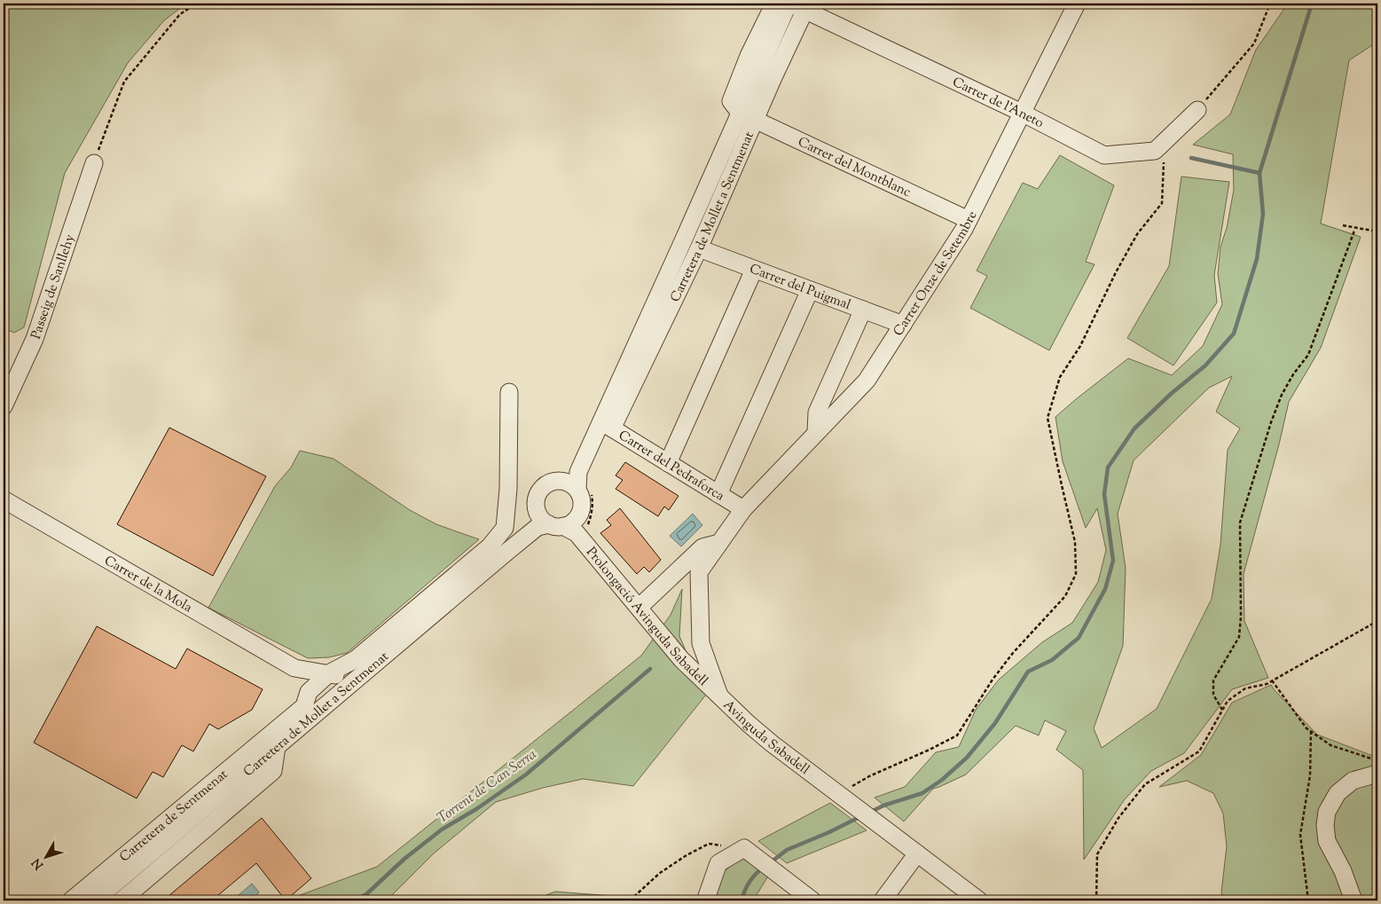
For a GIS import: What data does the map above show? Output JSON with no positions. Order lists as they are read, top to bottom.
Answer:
{
  "streets": {
    "street": [
      "Carrer de l'Aneto",
      "Carrer del Montblanc",
      "Carretera de Mollet a Sentmenat",
      "Carrer Onze de Setembre",
      "Passeig de Sanllehy",
      "Carrer del Puigmal",
      "Carrer del Pedraforca",
      "Carrer de la Mola",
      "Prolongació Avinguda Sabadell",
      "Avinguda Sabadell",
      "Carretera de Sentmenat"
    ]
  },
  "crossings": [
    ["Carrer de l'Aneto", "Carretera de Mollet a Sentmenat"],
    ["Carrer de l'Aneto", "Carrer Onze de Setembre"],
    ["Carrer del Montblanc", "Carretera de Mollet a Sentmenat"],
    ["Carrer del Montblanc", "Carrer Onze de Setembre"],
    ["Carretera de Mollet a Sentmenat", "Carrer del Puigmal"],
    ["Carretera de Mollet a Sentmenat", "Carrer del Pedraforca"],
    ["Carretera de Mollet a Sentmenat", "Carrer de la Mola"],
    ["Carretera de Mollet a Sentmenat", "Prolongació Avinguda Sabadell"],
    ["Carrer Onze de Setembre", "Carrer del Puigmal"],
    ["Carrer Onze de Setembre", "Carrer del Pedraforca"],
    ["Carrer Onze de Setembre", "Avinguda Sabadell"],
    ["Carrer del Pedraforca", "Avinguda Sabadell"],
    ["Carrer de la Mola", "Carretera de Sentmenat"],
    ["Prolongació Avinguda Sabadell", "Avinguda Sabadell"]
  ],
  "water": ["Torrent de Can Serra"],
  "north": "bottom left"
}
